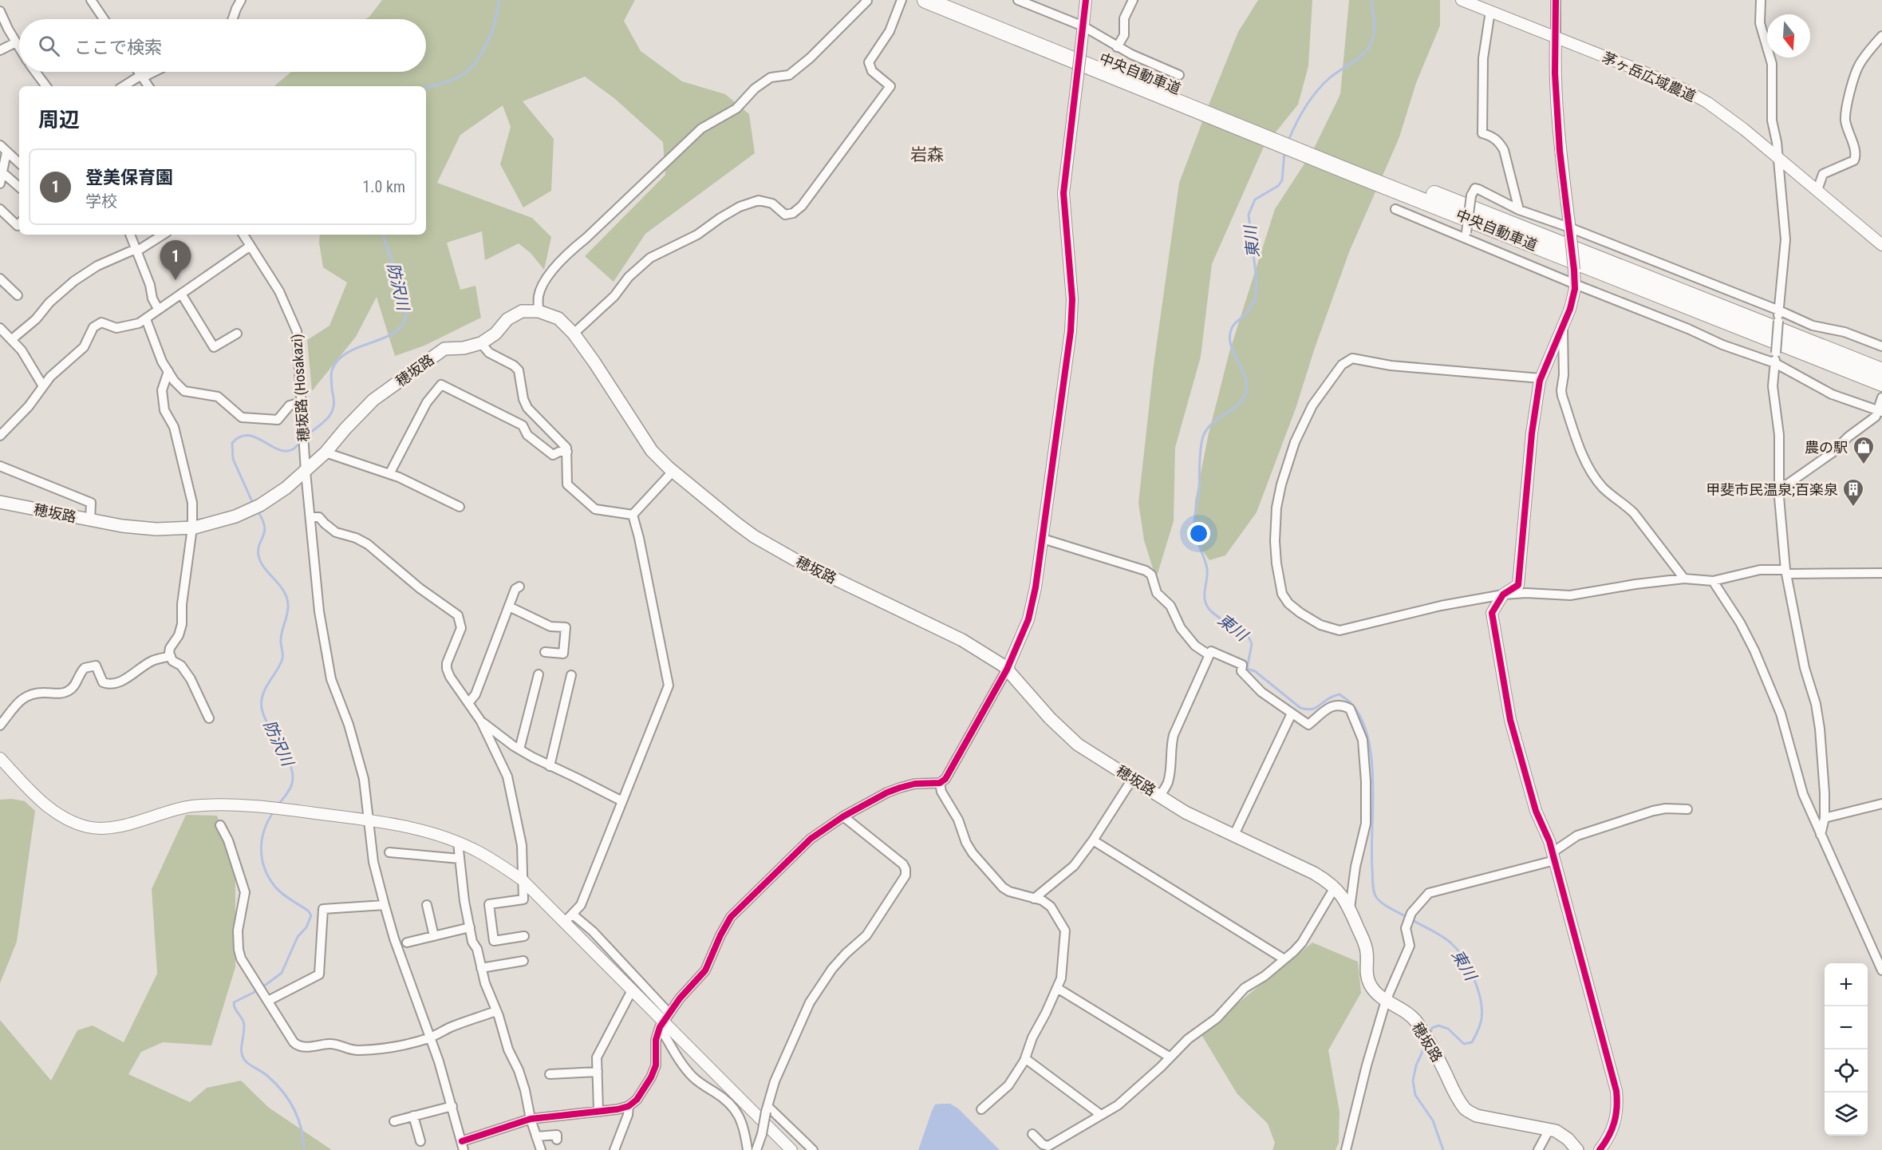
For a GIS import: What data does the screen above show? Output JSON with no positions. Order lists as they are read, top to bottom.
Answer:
{
  "streets": {
    "highway": ["中央自動車道"],
    "main road": ["穂坂路"],
    "street": ["茅ヶ岳広域農道", "穂坂路 (Hosakazi)"]
  },
  "crossings": [
    ["穂坂路", "穂坂路 (Hosakazi)"]
  ],
  "districts": ["岩森"],
  "water": ["東川", "防沢川"],
  "places": {
    "shop": ["農の駅"],
    "building": ["甲斐市民温泉;百楽泉"]
  },
  "north": "bottom",
  "page": {
    "search": "ここで検索",
    "heading": "周辺",
    "list": [
      {
        "mark": "1",
        "name": "登美保育園",
        "note": "学校",
        "value": "1.0 km"
      }
    ],
    "pins": "1",
    "map_buttons": ["+", "−"]
  }
}
